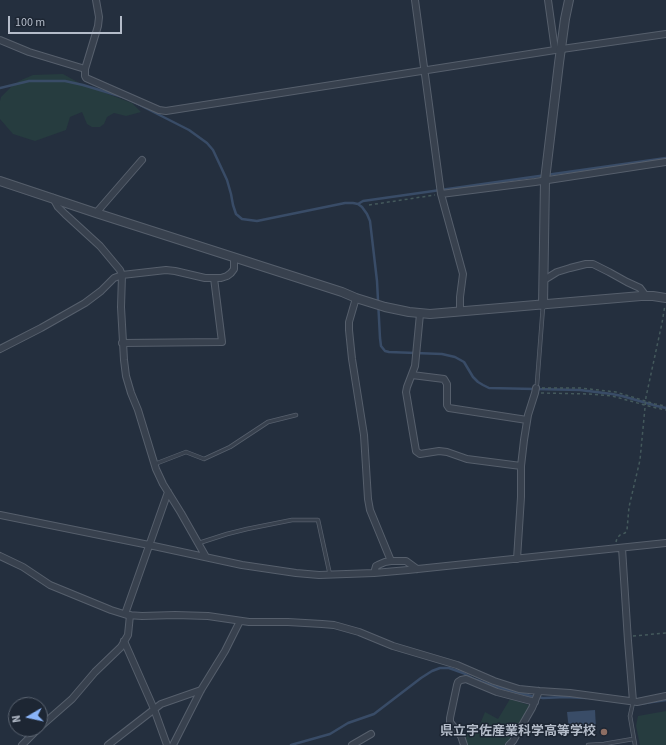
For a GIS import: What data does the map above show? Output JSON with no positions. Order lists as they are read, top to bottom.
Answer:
{
  "places": ["県立宇佐産業科学高等学校"],
  "scale_bar": "100 m",
  "north": "left"
}
